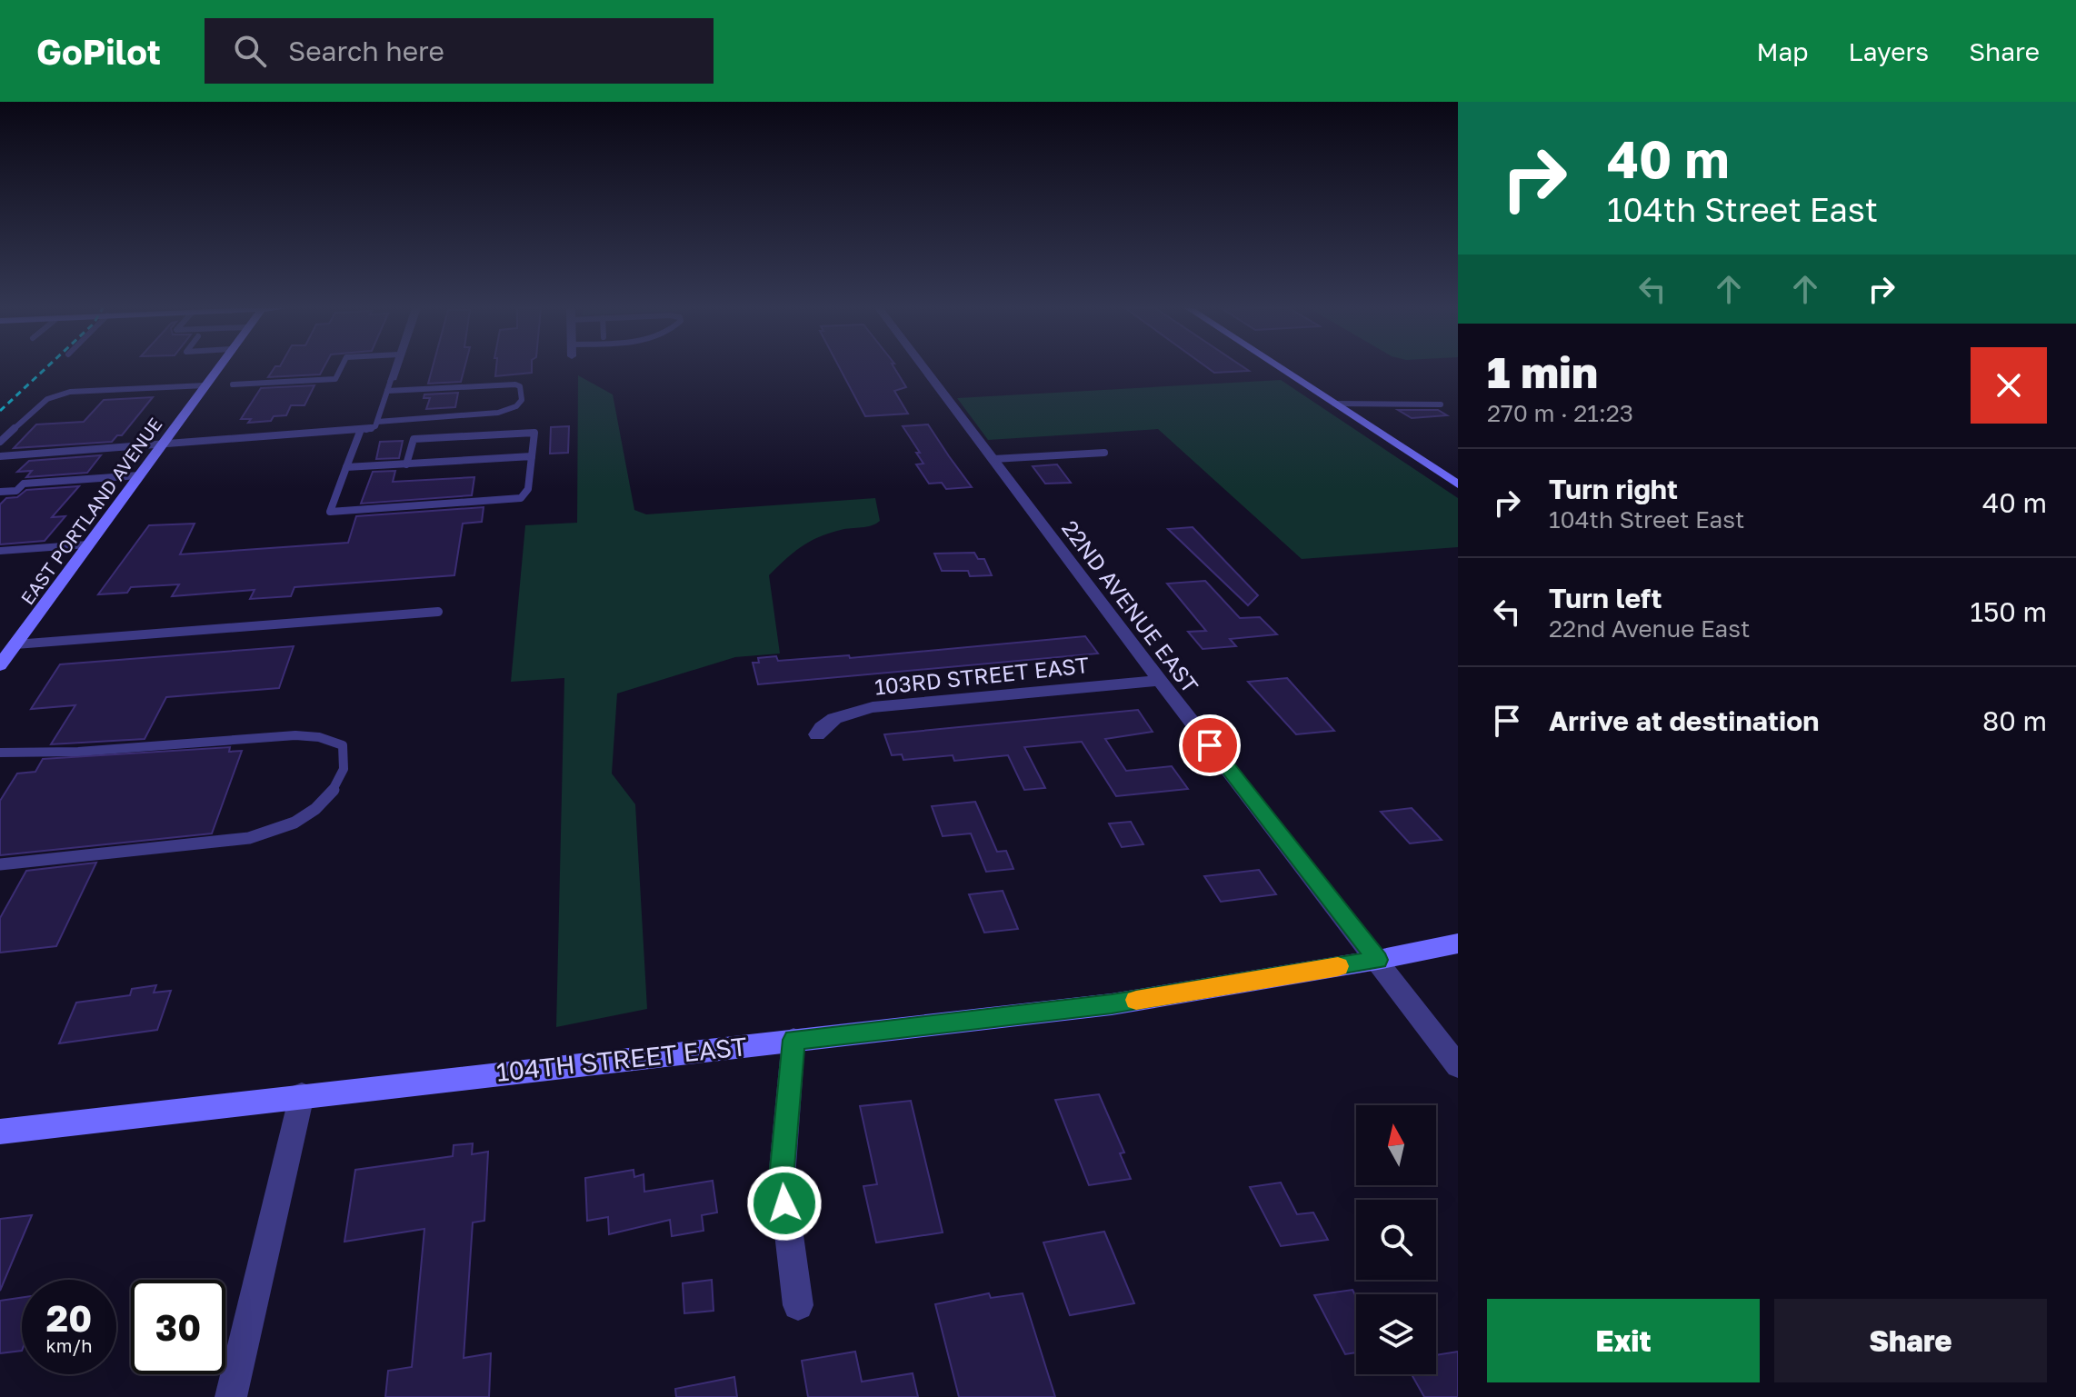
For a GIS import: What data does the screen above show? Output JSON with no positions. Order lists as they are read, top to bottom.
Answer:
{
  "streets": {
    "street": [
      "EAST PORTLAND AVENUE",
      "22ND AVENUE EAST",
      "103RD STREET EAST",
      "104TH STREET EAST"
    ]
  },
  "crossings": [
    ["22ND AVENUE EAST", "103RD STREET EAST"],
    ["22ND AVENUE EAST", "104TH STREET EAST"]
  ],
  "north": "top",
  "page": {
    "header": "GoPilot",
    "search": "Search here",
    "nav": ["Map", "Layers", "Share"],
    "turn": ["40 m", "104th Street East"],
    "heading": ["1 min", "270 m · 21:23"],
    "list": [
      {
        "name": "Turn right",
        "note": "104th Street East",
        "value": "40 m"
      },
      {
        "name": "Turn left",
        "note": "22nd Avenue East",
        "value": "150 m"
      },
      {
        "name": "Arrive at destination",
        "value": "80 m"
      }
    ],
    "speed": "20 km/h",
    "limit": "30",
    "buttons": ["Exit", "Share"]
  }
}
